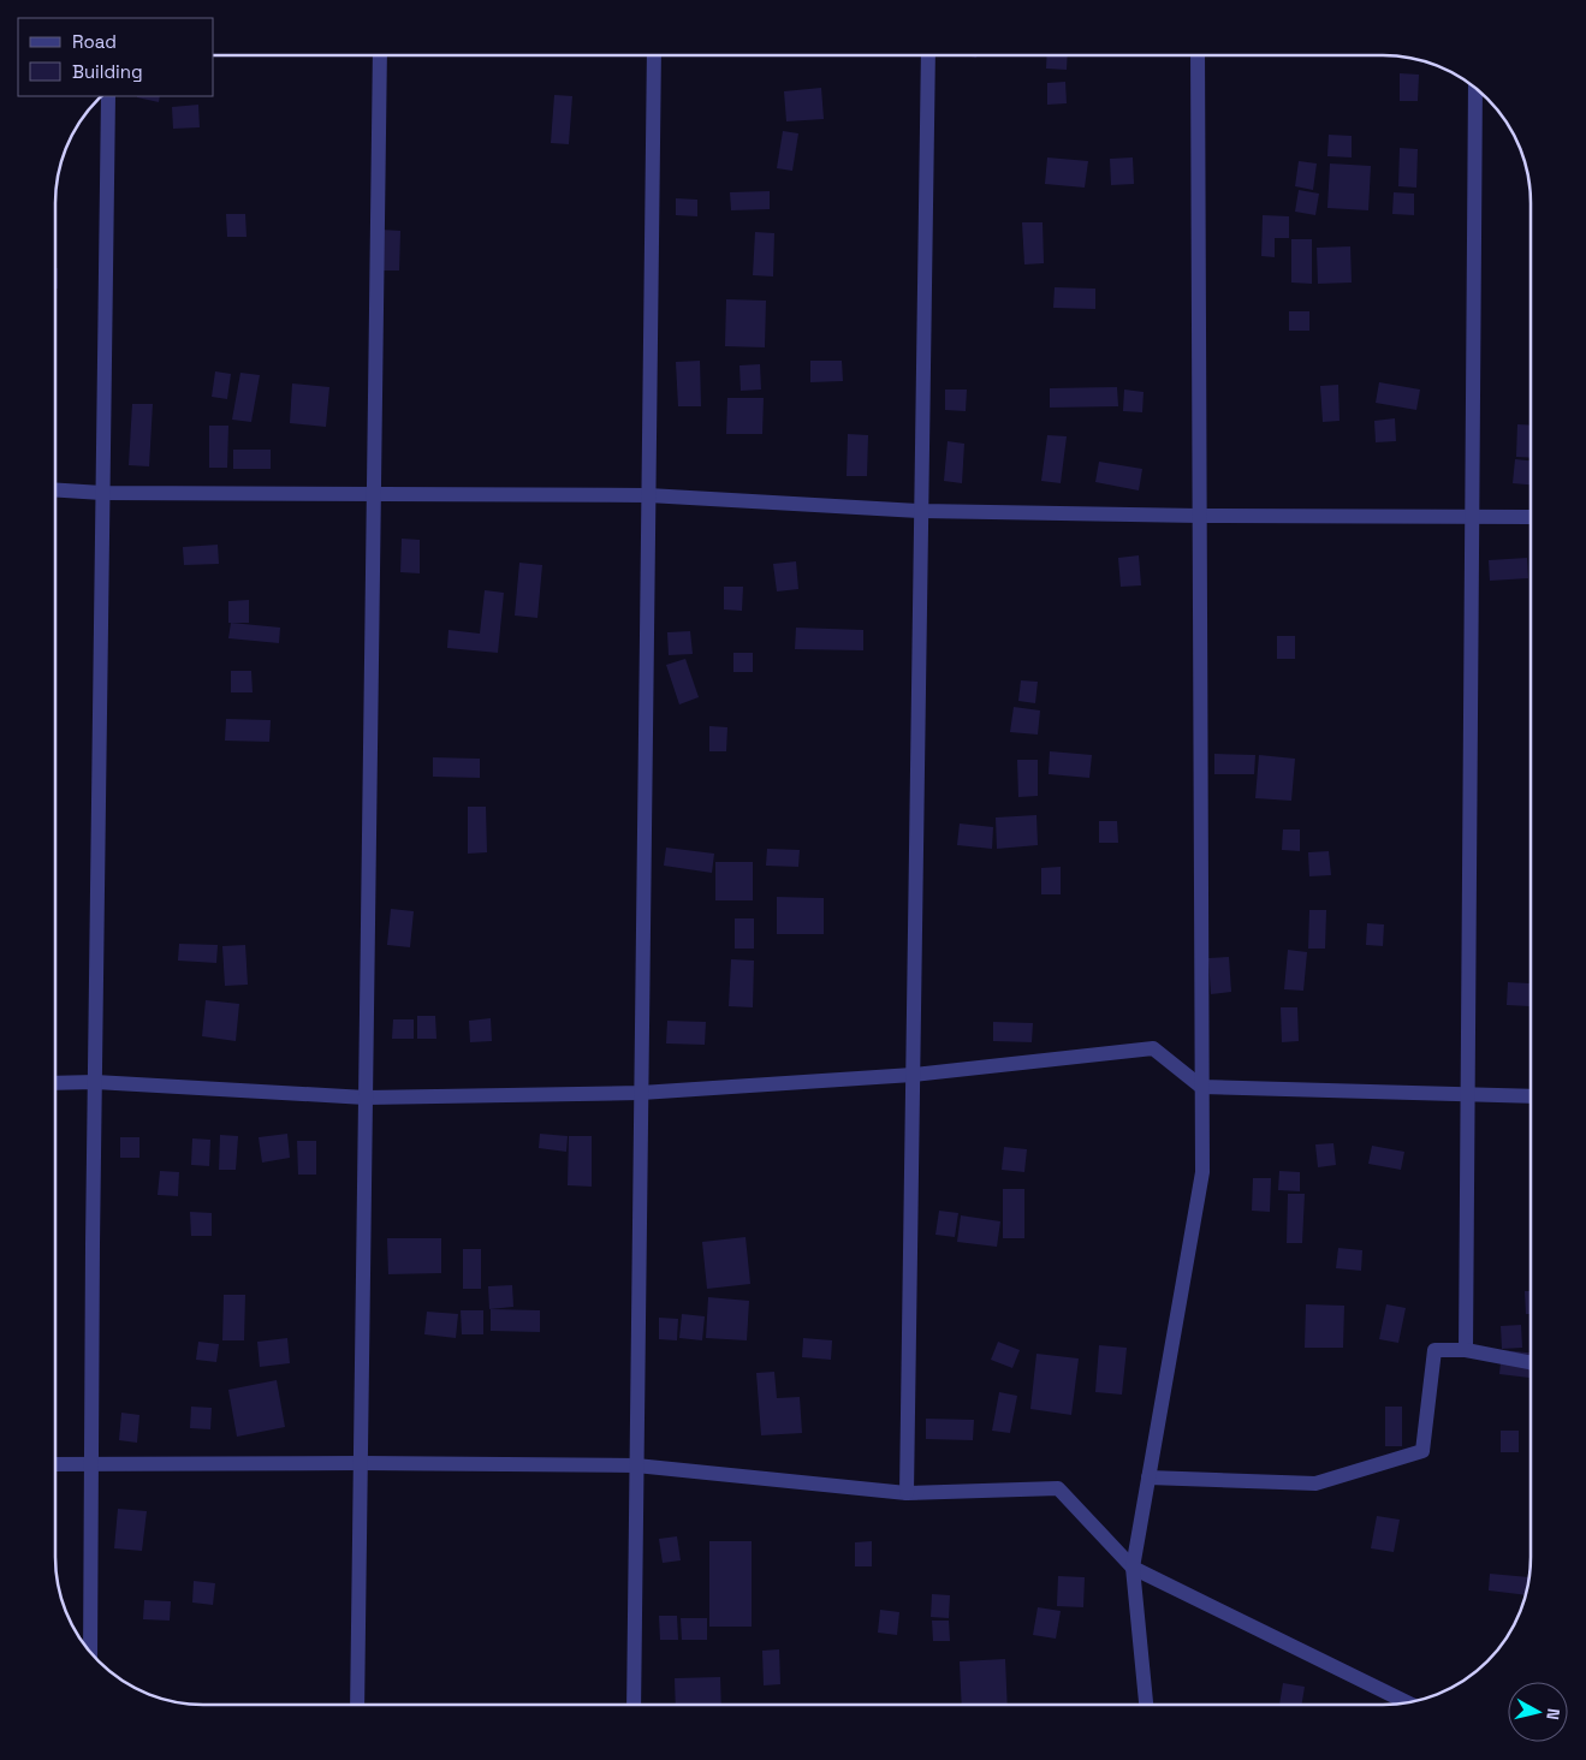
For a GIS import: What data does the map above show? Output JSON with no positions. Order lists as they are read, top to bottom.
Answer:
{
  "legend": ["Road", "Building"],
  "north": "right"
}
